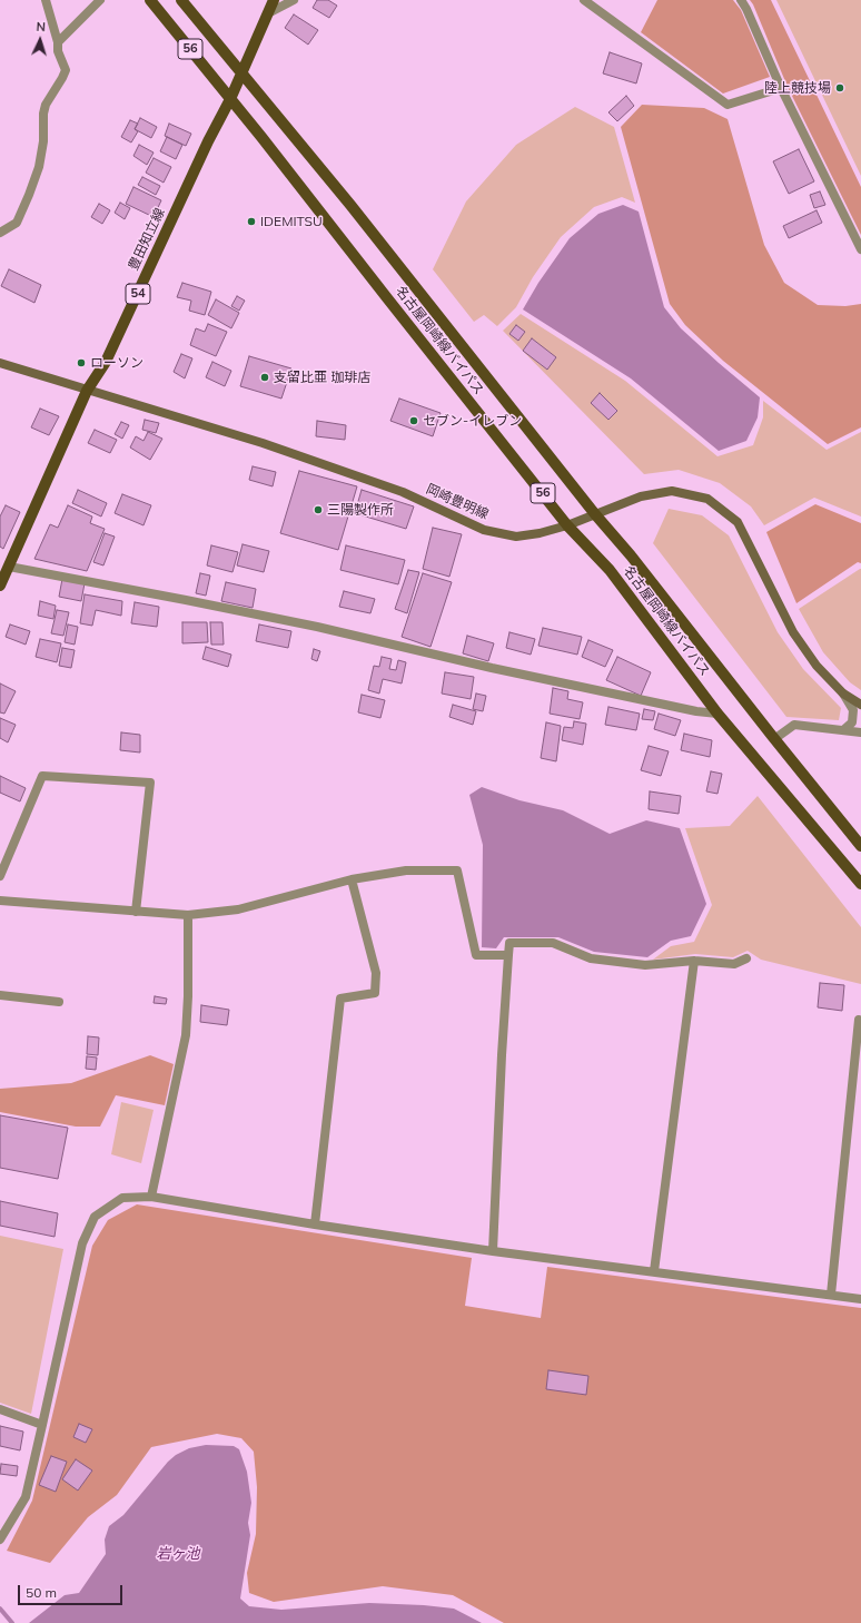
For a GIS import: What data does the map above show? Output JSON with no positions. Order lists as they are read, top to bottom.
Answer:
{
  "streets": {
    "main road": [
      "56",
      "豊田知立線",
      "54",
      "名古屋岡崎線バイパス",
      "岡崎豊明線"
    ]
  },
  "crossings": [
    ["豊田知立線", "名古屋岡崎線バイパス"],
    ["豊田知立線", "岡崎豊明線"],
    ["名古屋岡崎線バイパス", "岡崎豊明線"]
  ],
  "water": ["岩ヶ池"],
  "places": [
    "陸上競技場",
    "IDEMITSU",
    "ローソン",
    "支留比亜 珈琲店",
    "セブン-イレブン",
    "三陽製作所"
  ],
  "scale_bar": "50 m",
  "north": "top"
}
